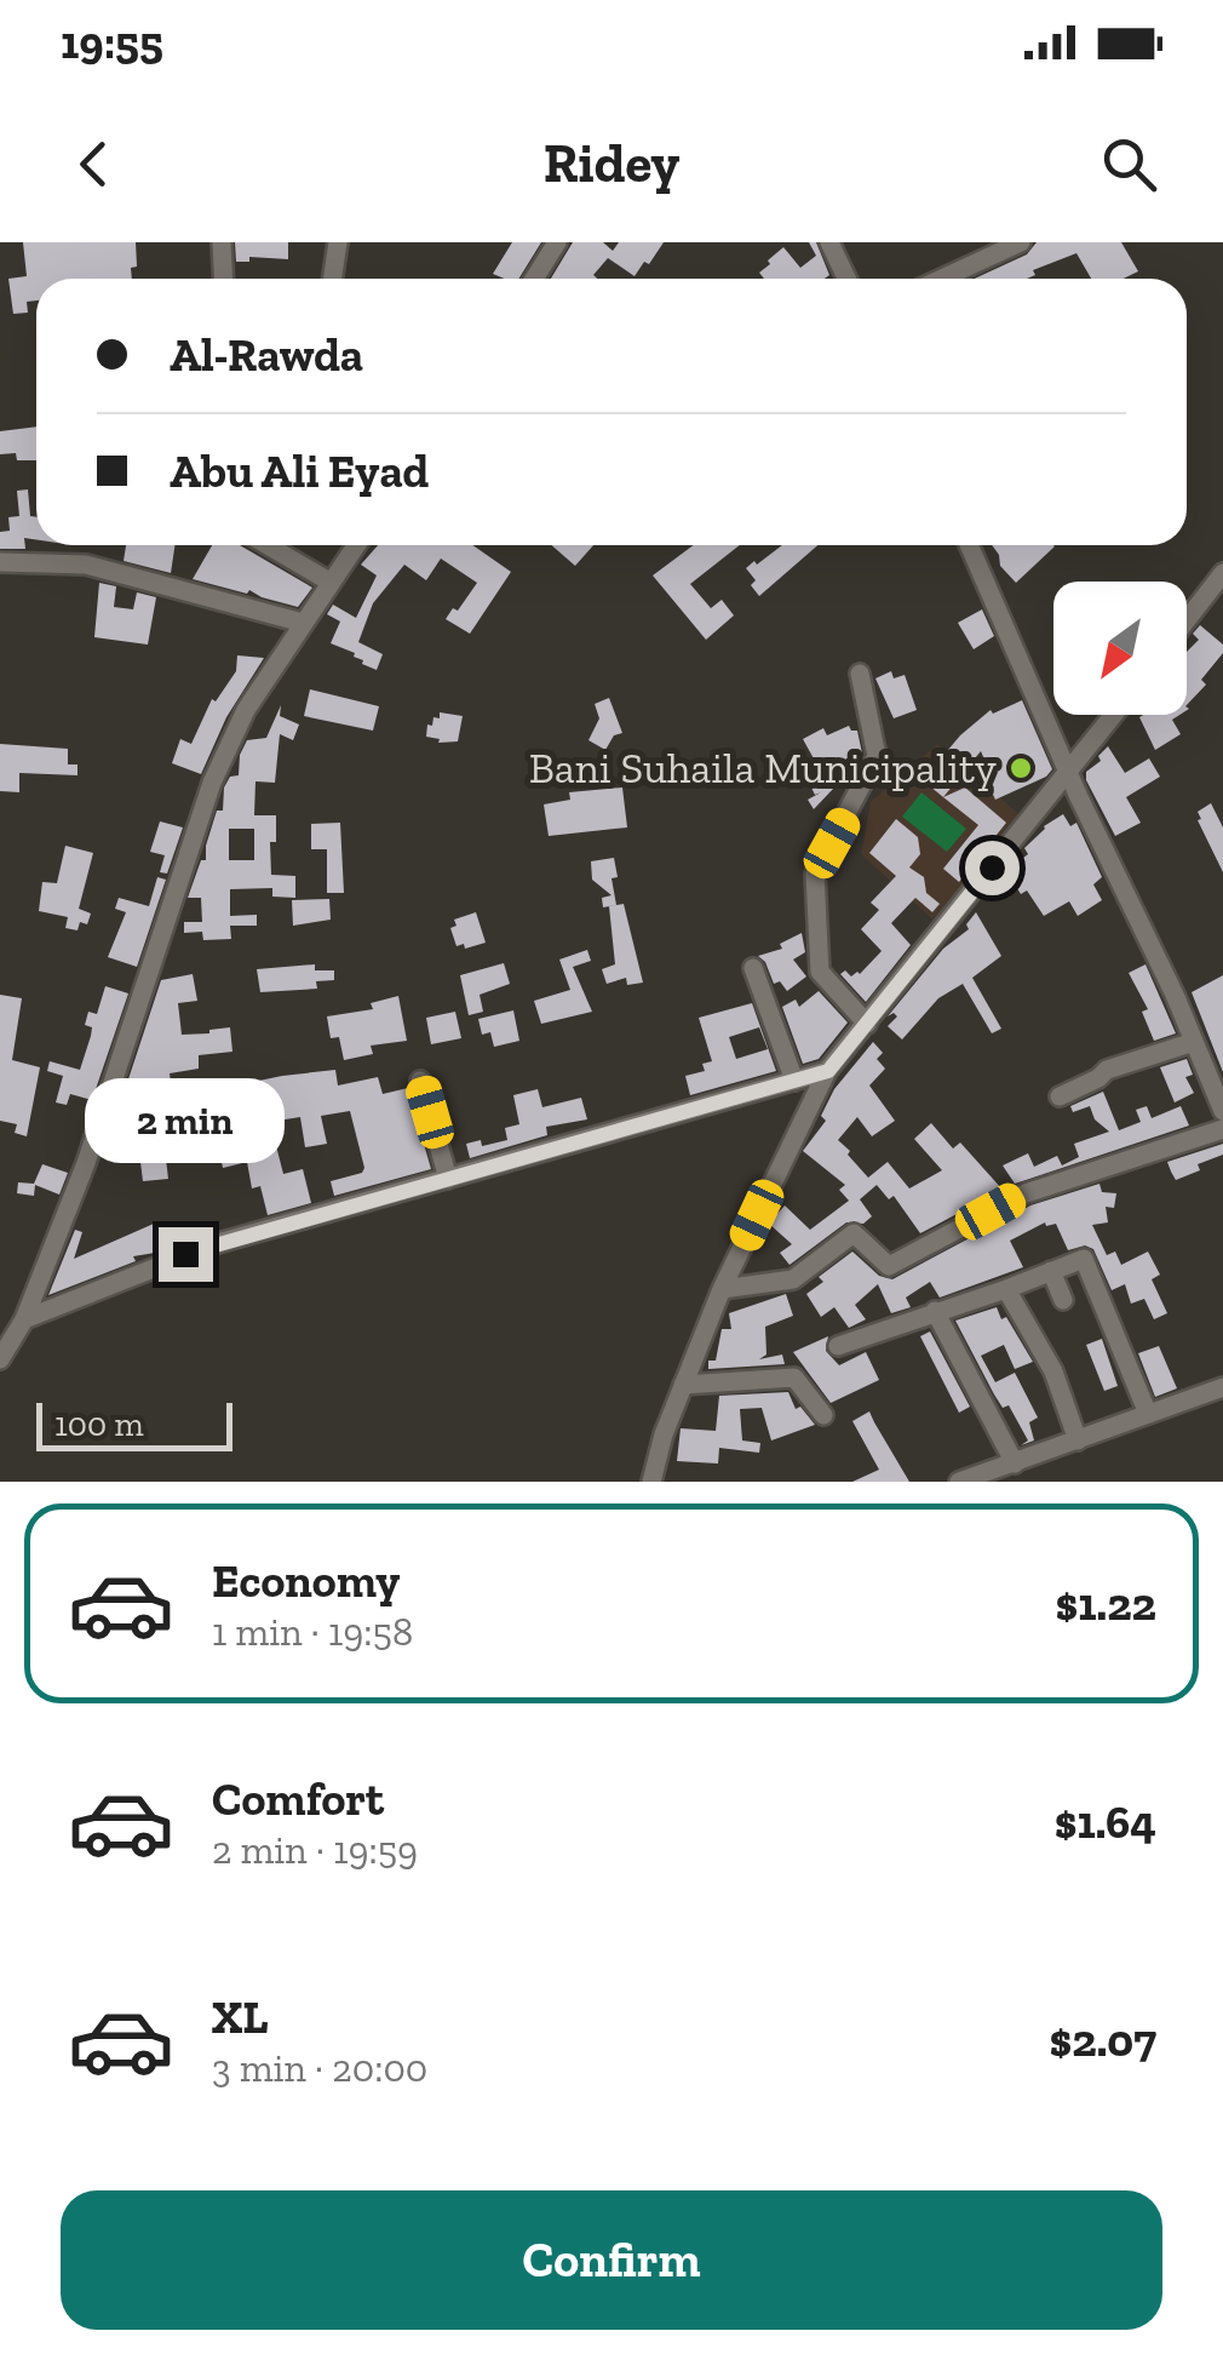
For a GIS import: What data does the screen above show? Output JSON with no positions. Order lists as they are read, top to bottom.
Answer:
{
  "places": ["Bani Suhaila Municipality"],
  "scale_bar": "100 m",
  "north": "bottom left",
  "page": {
    "status": "19:55",
    "header": "Ridey",
    "banner": ["Al-Rawda", "Abu Ali Eyad"],
    "bubble": "2 min",
    "scale": "100 m",
    "list": [
      {
        "name": "Economy",
        "note": "1 min · 19:58",
        "value": "$1.22"
      },
      {
        "name": "Comfort",
        "note": "2 min · 19:59",
        "value": "$1.64"
      },
      {
        "name": "XL",
        "note": "3 min · 20:00",
        "value": "$2.07"
      }
    ],
    "buttons": "Confirm"
  }
}
